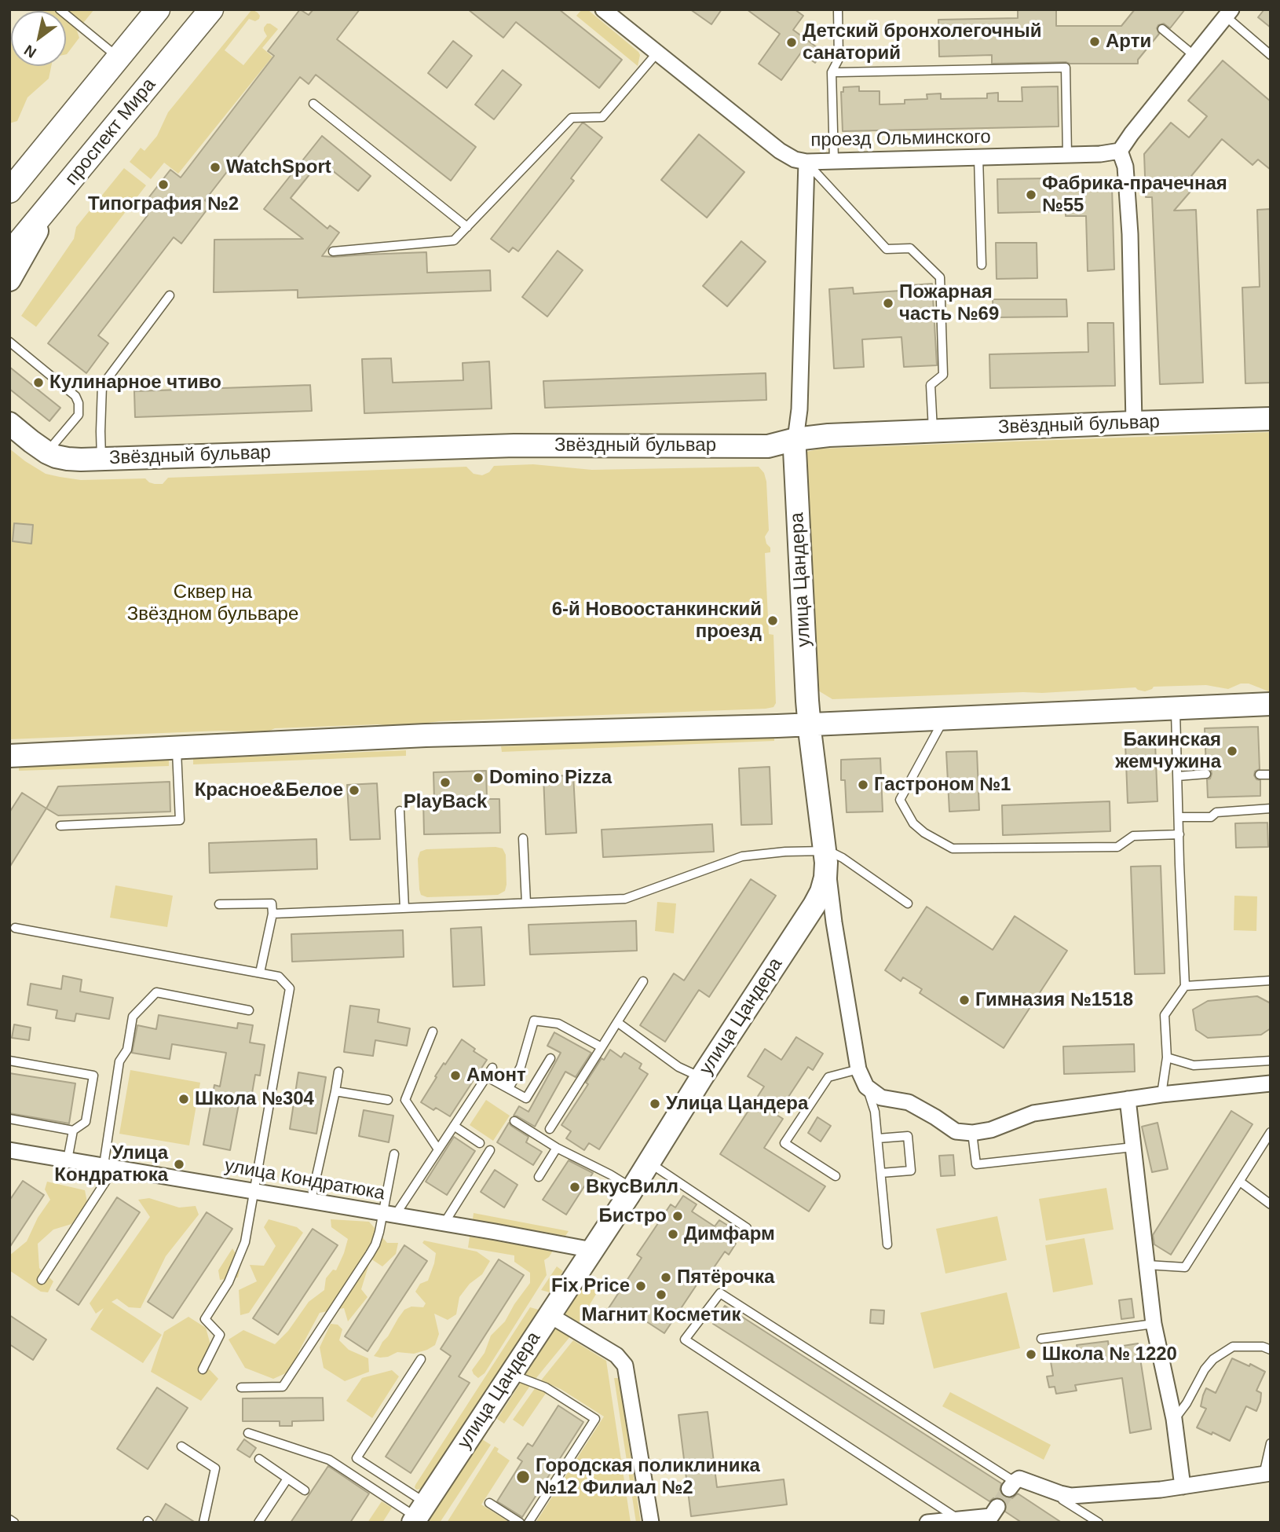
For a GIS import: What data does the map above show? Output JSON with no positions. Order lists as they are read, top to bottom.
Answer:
{
  "streets": {
    "main road": ["проспект Мира"],
    "street": [
      "проезд Ольминского",
      "Звёздный бульвар",
      "улица Цандера",
      "улица Кондратюка"
    ]
  },
  "crossings": [
    ["Звёздный бульвар", "улица Цандера"],
    ["улица Цандера", "улица Кондратюка"]
  ],
  "parks": ["Сквер на Звёздном бульваре"],
  "places": [
    "Арти",
    "Детский бронхолегочный санаторий",
    "WatchSport",
    "Типография №2",
    "Фабрика-прачечная №55",
    "Пожарная часть №69",
    "Кулинарное чтиво",
    "6-й Новоостанкинский проезд",
    "Бакинская жемчужина",
    "Domino Pizza",
    "PlayBack",
    "Гастроном №1",
    "Красное&Белое",
    "Гимназия №1518",
    "Амонт",
    "Школа №304",
    "Улица Цандера",
    "Улица Кондратюка",
    "ВкусВилл",
    "Бистро",
    "Димфарм",
    "Пятёрочка",
    "Fix Price",
    "Магнит Косметик",
    "Школа № 1220",
    "Городская поликлиника №12 Филиал №2"
  ],
  "north": "bottom left"
}
